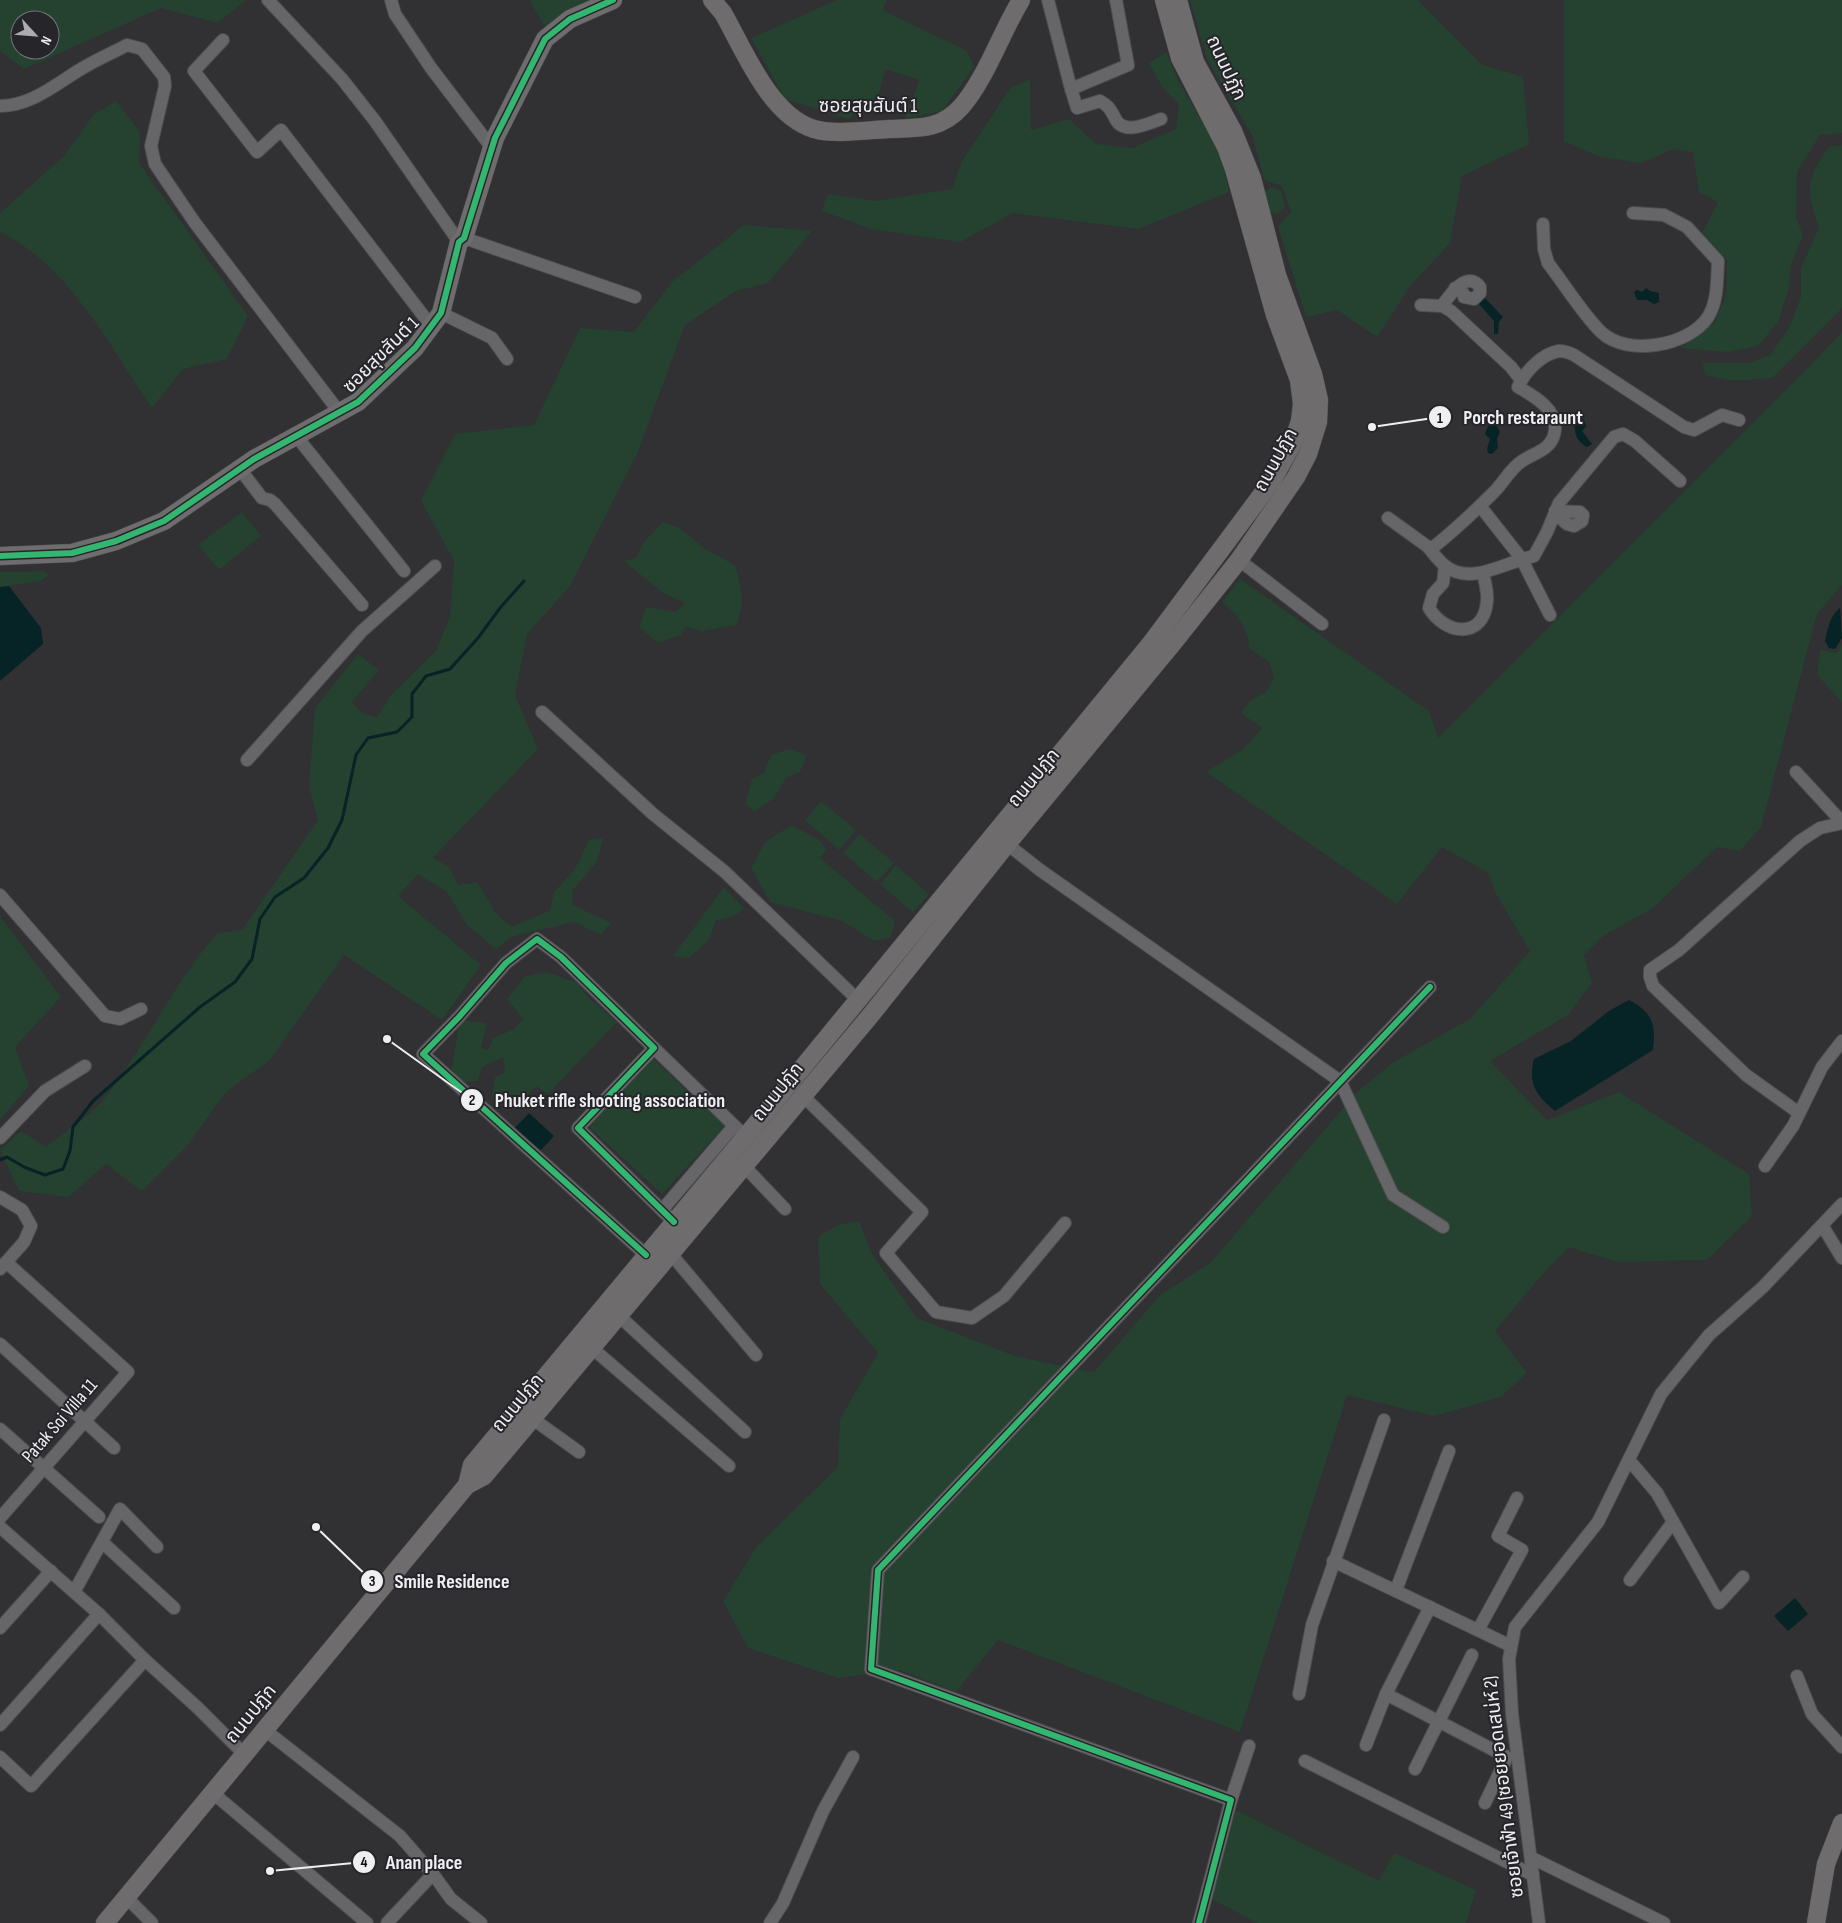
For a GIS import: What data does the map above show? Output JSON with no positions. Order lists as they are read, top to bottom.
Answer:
{
  "streets": {
    "main road": ["ถนนปฏัก", "ซอยสุขสันต์ 1"],
    "street": ["Patak Soi Villa 11", "ซอยเจ้าฟ้า 49 (ซอยยอดเสน่ห์ 2)"]
  },
  "places": [
    "Porch restaraunt",
    "Phuket rifle shooting association",
    "Smile Residence",
    "Anan place"
  ],
  "north": "bottom right"
}
